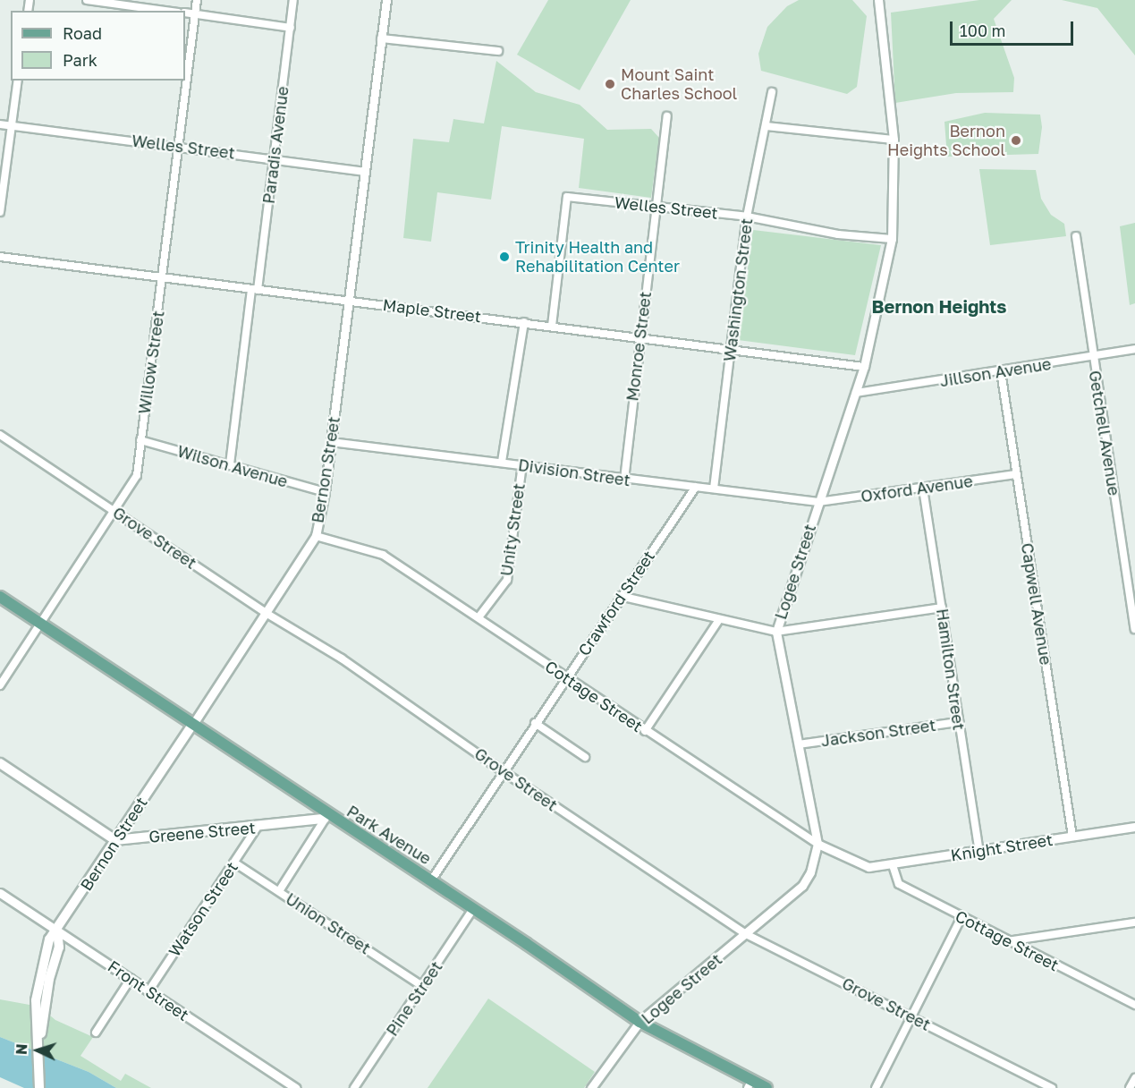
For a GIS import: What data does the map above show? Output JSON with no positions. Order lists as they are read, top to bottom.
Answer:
{
  "streets": {
    "main road": ["Bernon Street", "Greene Street", "Park Avenue"],
    "street": [
      "Paradis Avenue",
      "Welles Street",
      "Washington Street",
      "Maple Street",
      "Monroe Street",
      "Willow Street",
      "Jillson Avenue",
      "Getchell Avenue",
      "Wilson Avenue",
      "Division Street",
      "Oxford Avenue",
      "Unity Street",
      "Grove Street",
      "Logee Street",
      "Crawford Street",
      "Capwell Avenue",
      "Hamilton Street",
      "Cottage Street",
      "Jackson Street",
      "Knight Street",
      "Watson Street",
      "Union Street",
      "Front Street",
      "Pine Street"
    ]
  },
  "crossings": [
    ["Paradis Avenue", "Welles Street"],
    ["Paradis Avenue", "Maple Street"],
    ["Paradis Avenue", "Wilson Avenue"],
    ["Welles Street", "Washington Street"],
    ["Welles Street", "Maple Street"],
    ["Welles Street", "Monroe Street"],
    ["Welles Street", "Willow Street"],
    ["Welles Street", "Bernon Street"],
    ["Welles Street", "Logee Street"],
    ["Washington Street", "Maple Street"],
    ["Washington Street", "Division Street"],
    ["Maple Street", "Monroe Street"],
    ["Maple Street", "Willow Street"],
    ["Maple Street", "Bernon Street"],
    ["Maple Street", "Logee Street"],
    ["Monroe Street", "Division Street"],
    ["Willow Street", "Wilson Avenue"],
    ["Willow Street", "Grove Street"],
    ["Willow Street", "Park Avenue"],
    ["Jillson Avenue", "Getchell Avenue"],
    ["Jillson Avenue", "Logee Street"],
    ["Jillson Avenue", "Capwell Avenue"],
    ["Wilson Avenue", "Bernon Street"],
    ["Bernon Street", "Division Street"],
    ["Bernon Street", "Grove Street"],
    ["Bernon Street", "Cottage Street"],
    ["Bernon Street", "Greene Street"],
    ["Bernon Street", "Park Avenue"],
    ["Bernon Street", "Front Street"],
    ["Division Street", "Oxford Avenue"],
    ["Division Street", "Unity Street"],
    ["Division Street", "Logee Street"],
    ["Division Street", "Crawford Street"],
    ["Oxford Avenue", "Logee Street"],
    ["Oxford Avenue", "Capwell Avenue"],
    ["Oxford Avenue", "Hamilton Street"],
    ["Unity Street", "Cottage Street"],
    ["Grove Street", "Logee Street"],
    ["Grove Street", "Crawford Street"],
    ["Logee Street", "Cottage Street"],
    ["Logee Street", "Jackson Street"],
    ["Logee Street", "Park Avenue"],
    ["Crawford Street", "Cottage Street"],
    ["Crawford Street", "Park Avenue"],
    ["Capwell Avenue", "Knight Street"],
    ["Hamilton Street", "Jackson Street"],
    ["Hamilton Street", "Knight Street"],
    ["Cottage Street", "Knight Street"],
    ["Greene Street", "Park Avenue"],
    ["Greene Street", "Watson Street"],
    ["Park Avenue", "Pine Street"],
    ["Watson Street", "Union Street"],
    ["Watson Street", "Front Street"],
    ["Union Street", "Pine Street"]
  ],
  "districts": ["Bernon Heights"],
  "places": ["Mount Saint Charles School", "Bernon Heights School", "Trinity Health and Rehabilitation Center"],
  "legend": ["Road", "Park"],
  "scale_bar": "100 m",
  "north": "left"
}
